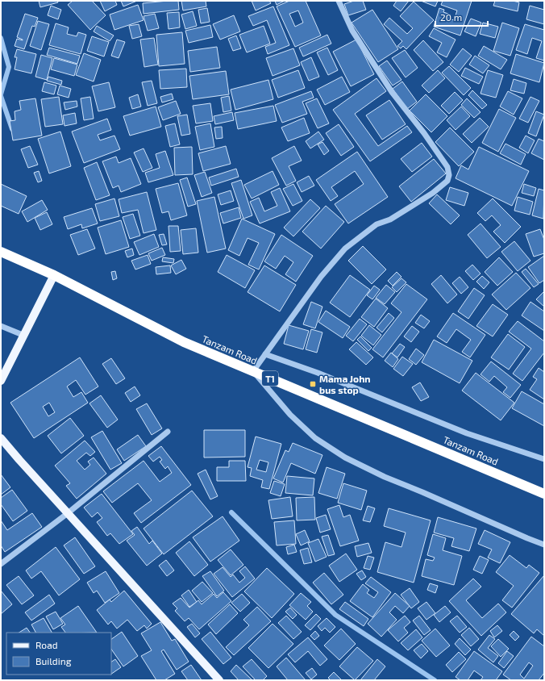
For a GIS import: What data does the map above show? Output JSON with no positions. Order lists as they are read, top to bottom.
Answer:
{
  "streets": {
    "highway": ["Tanzam Road", "T1"]
  },
  "places": {
    "transit": ["Mama John bus stop"]
  },
  "legend": ["Road", "Building"],
  "scale_bar": "20 m"
}
